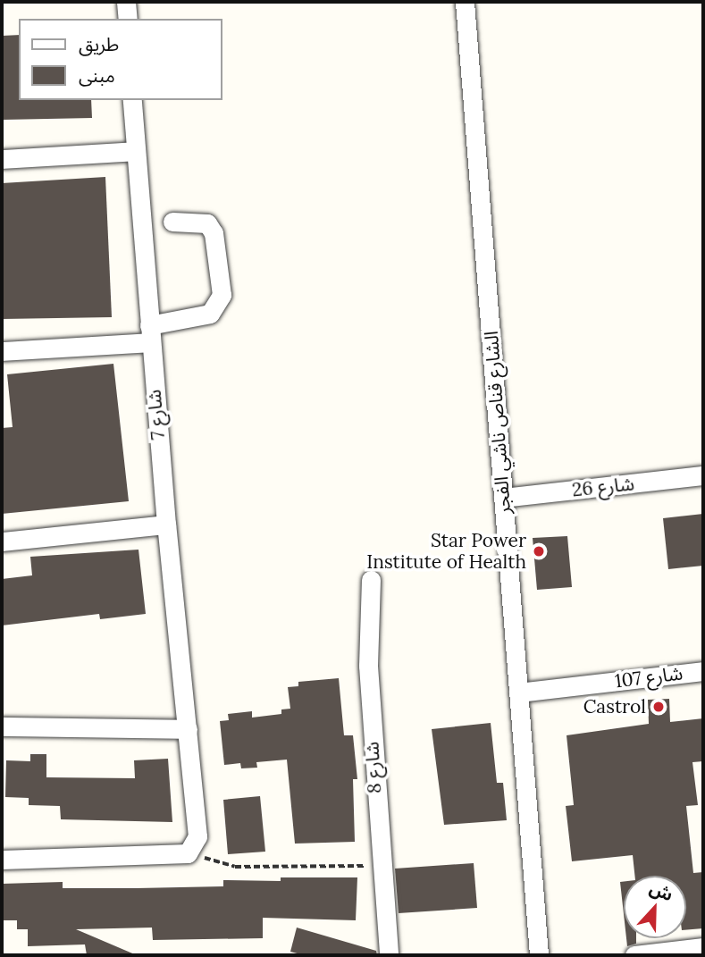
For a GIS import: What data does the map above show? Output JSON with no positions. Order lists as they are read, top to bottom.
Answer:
{
  "streets": {
    "street": [
      "شارع 7",
      "الشارع قناص ناشي الفجر",
      "شارع 26",
      "شارع 107",
      "شارع 8"
    ]
  },
  "crossings": [
    ["الشارع قناص ناشي الفجر", "شارع 26"],
    ["الشارع قناص ناشي الفجر", "شارع 107"]
  ],
  "places": ["Star Power Institute of Health", "Castrol"],
  "legend": ["طريق", "مبنى"],
  "north": "top"
}
